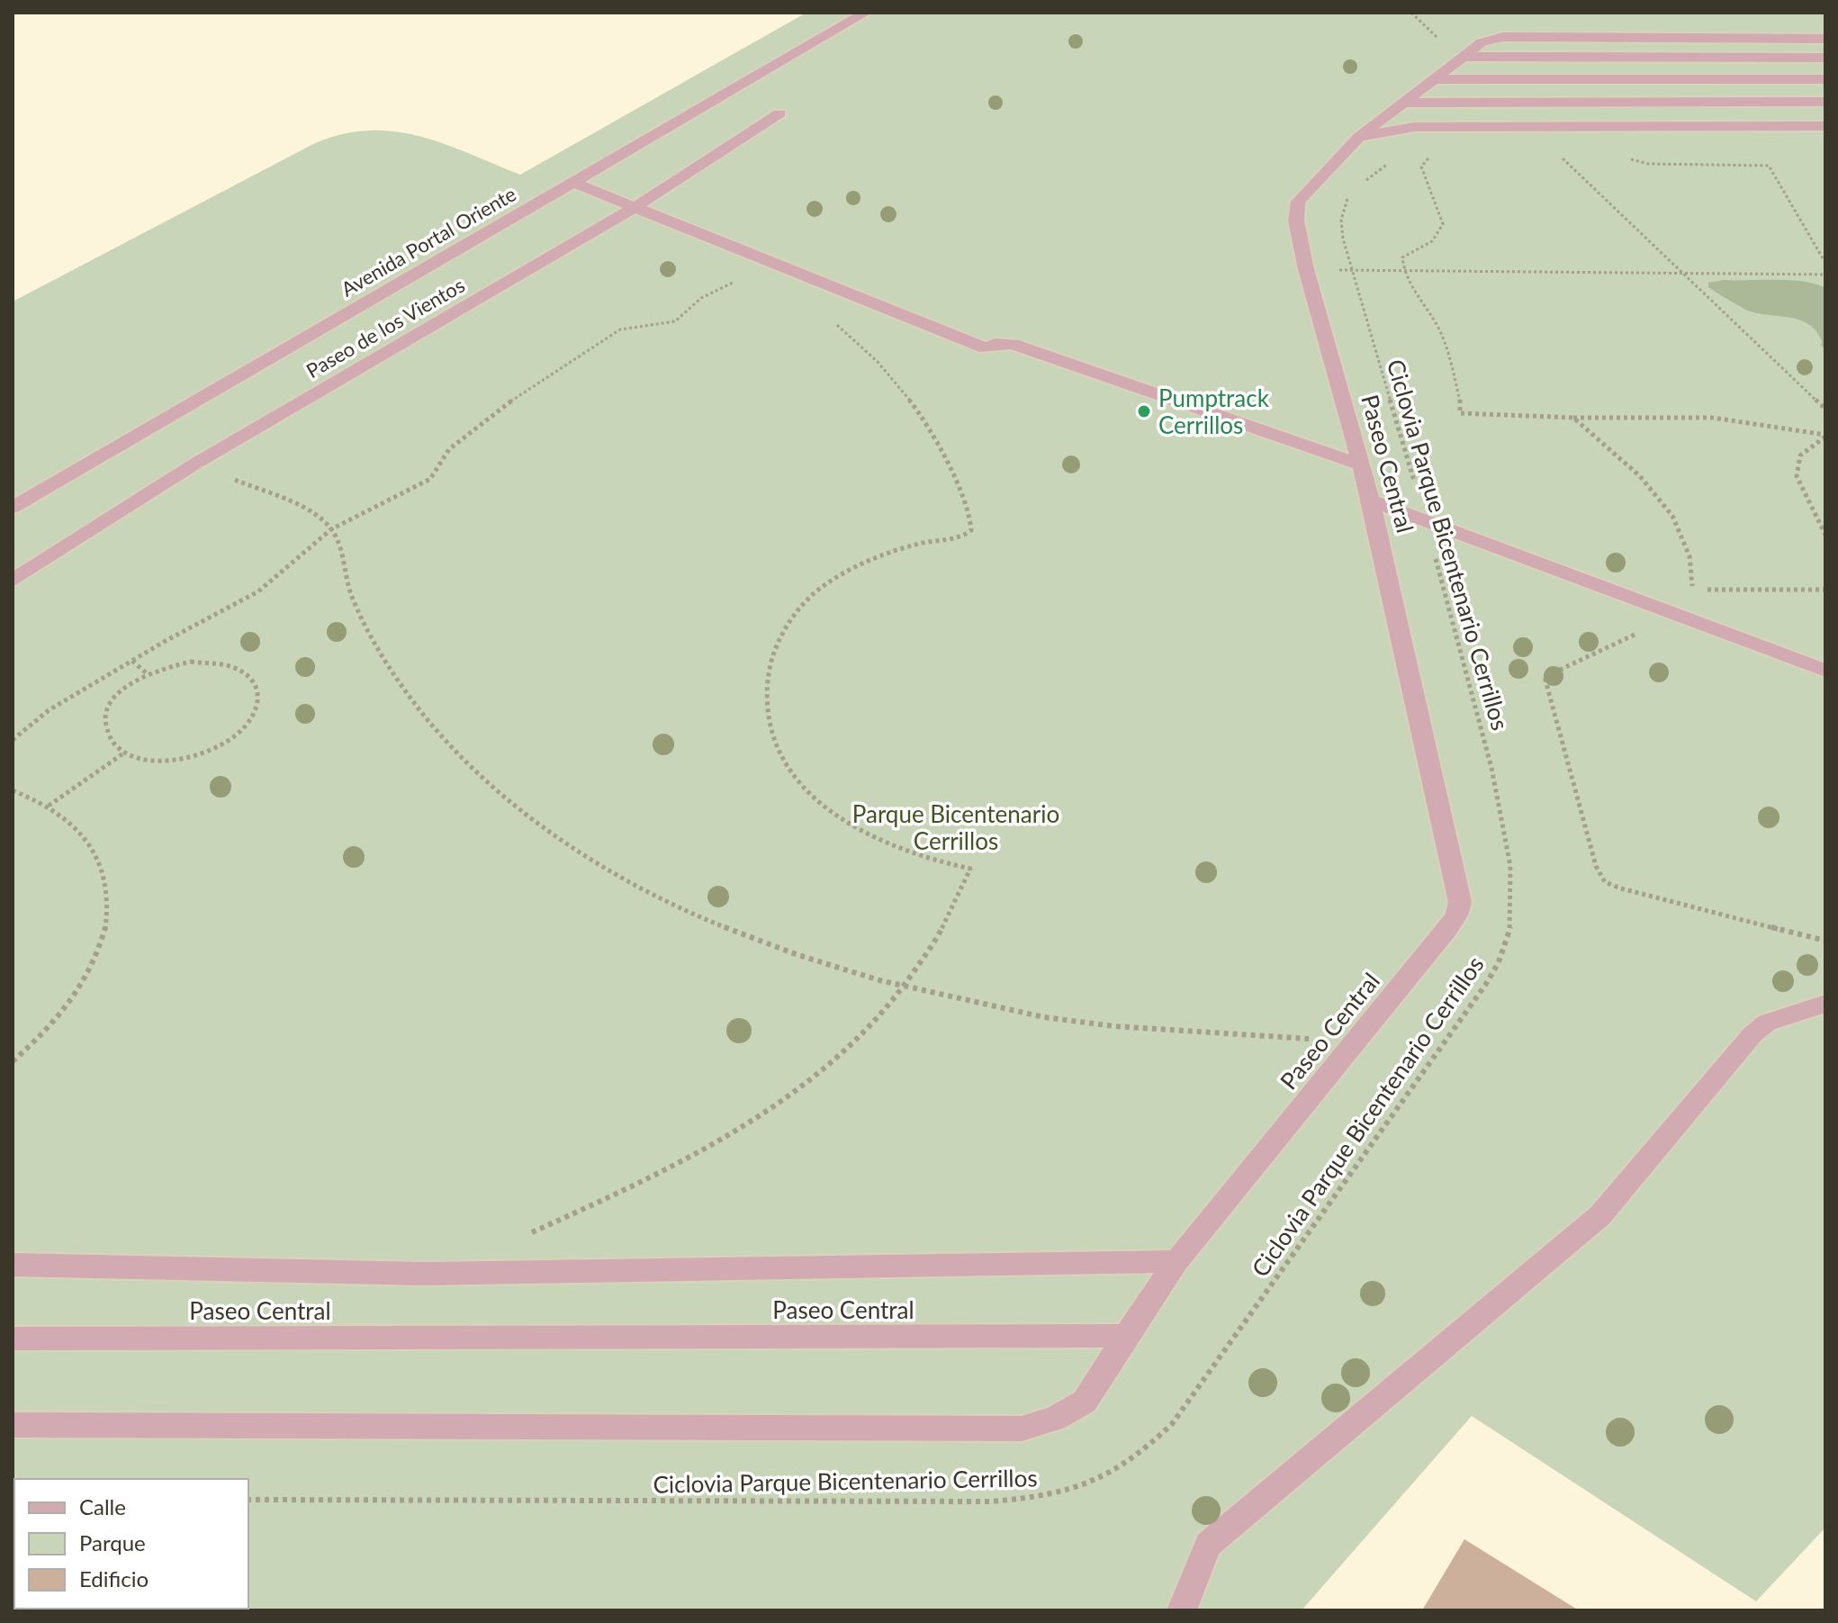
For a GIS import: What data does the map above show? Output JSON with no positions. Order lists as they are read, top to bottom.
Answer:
{
  "streets": {
    "street": ["Avenida Portal Oriente", "Paseo de los Vientos", "Paseo Central"],
    "path": ["Ciclovia Parque Bicentenario Cerrillos"]
  },
  "parks": ["Parque Bicentenario Cerrillos"],
  "places": ["Pumptrack Cerrillos"],
  "legend": ["Calle", "Parque", "Edificio"]
}
